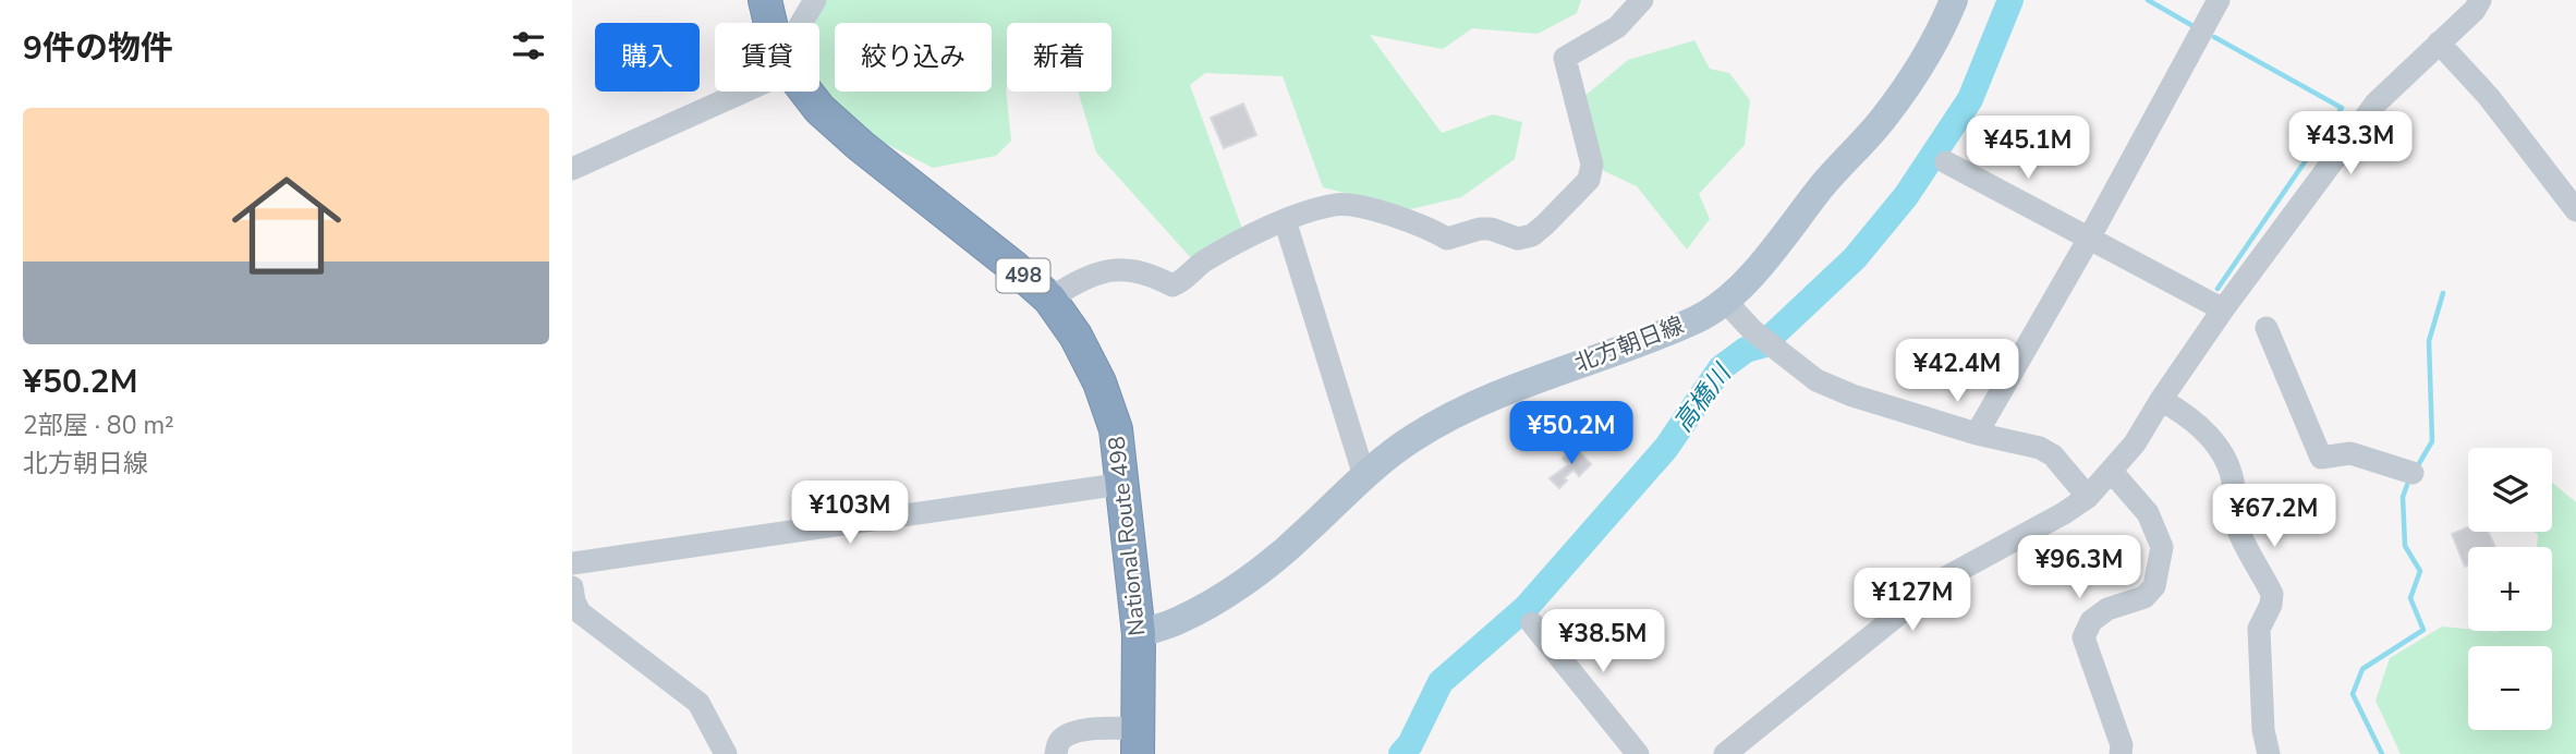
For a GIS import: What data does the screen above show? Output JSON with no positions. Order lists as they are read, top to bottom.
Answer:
{
  "streets": {
    "highway": ["498", "National Route 498"],
    "main road": ["北方朝日線"]
  },
  "crossings": [
    ["北方朝日線", "National Route 498"]
  ],
  "water": ["高橋川"],
  "page": {
    "heading": "9件の物件",
    "chip": [
      "購入",
      "賃貸",
      "絞り込み",
      "新着"
    ],
    "list": [
      {
        "name": "¥50.2M",
        "note": "2部屋 · 80 m² · 北方朝日線"
      }
    ],
    "price": [
      "¥43.3M",
      "¥45.1M",
      "¥42.4M",
      "¥50.2M",
      "¥103M",
      "¥67.2M",
      "¥96.3M",
      "¥127M",
      "¥38.5M"
    ],
    "map_buttons": ["+", "−"]
  }
}
